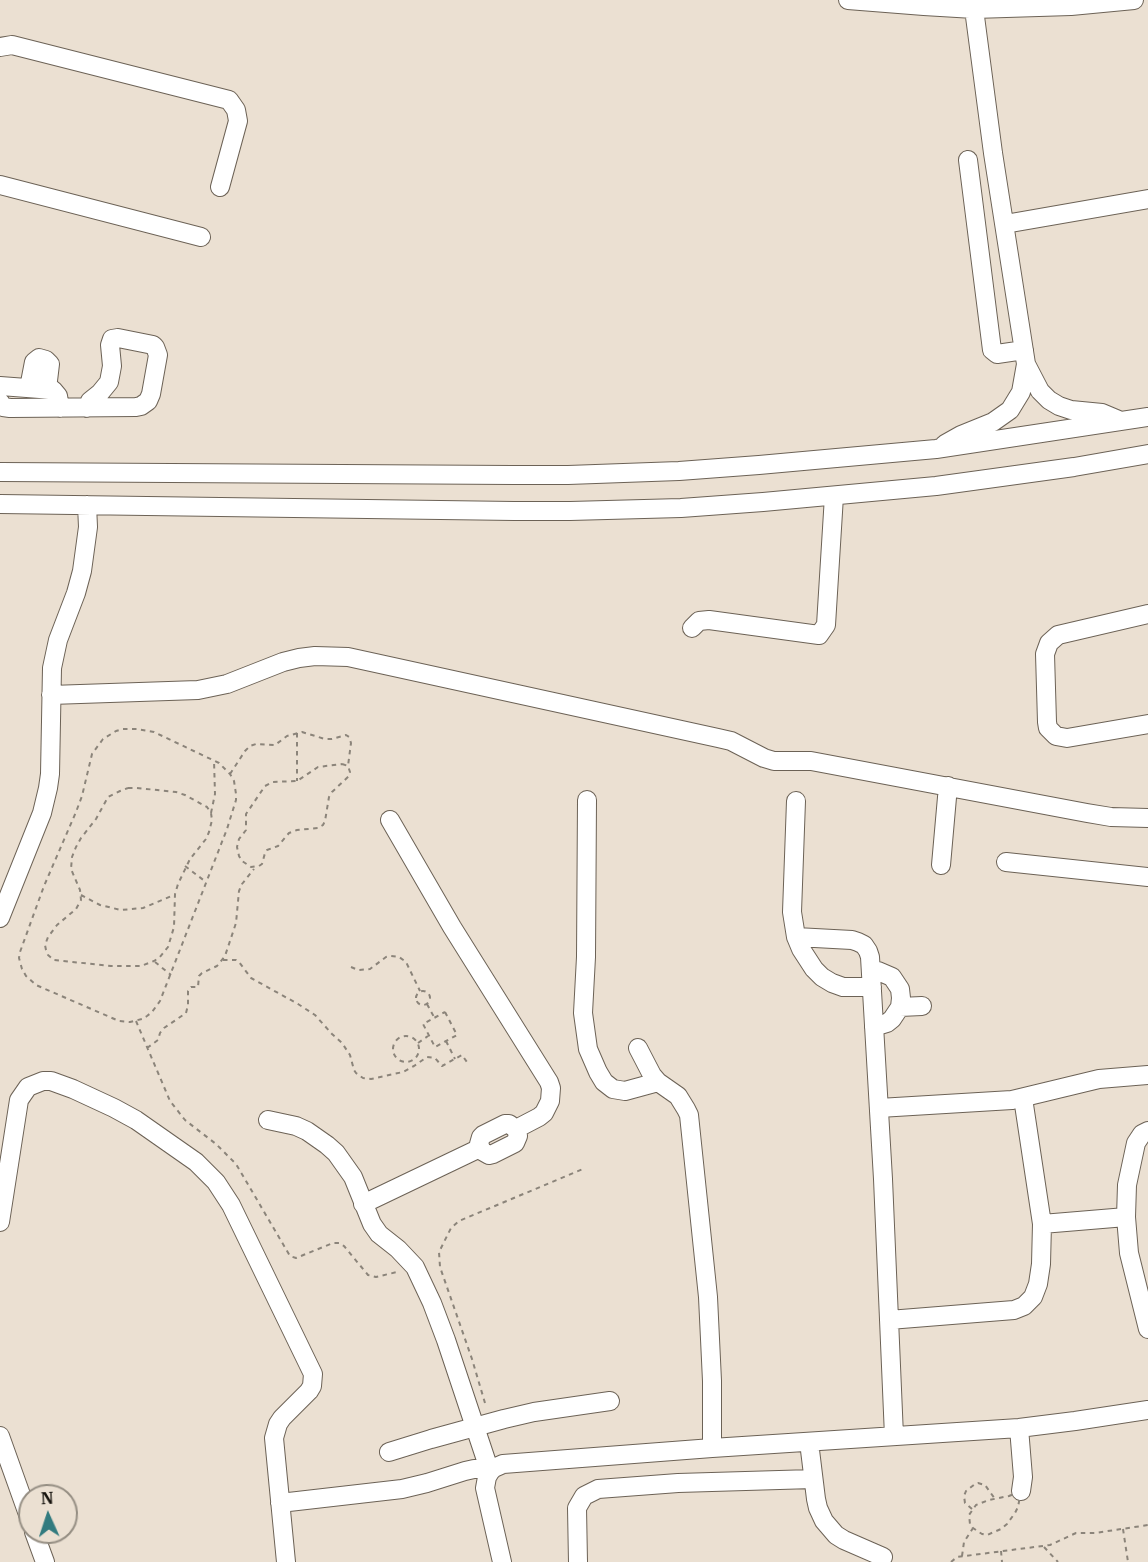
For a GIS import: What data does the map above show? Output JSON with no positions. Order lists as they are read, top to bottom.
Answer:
{
  "north": "top"
}
